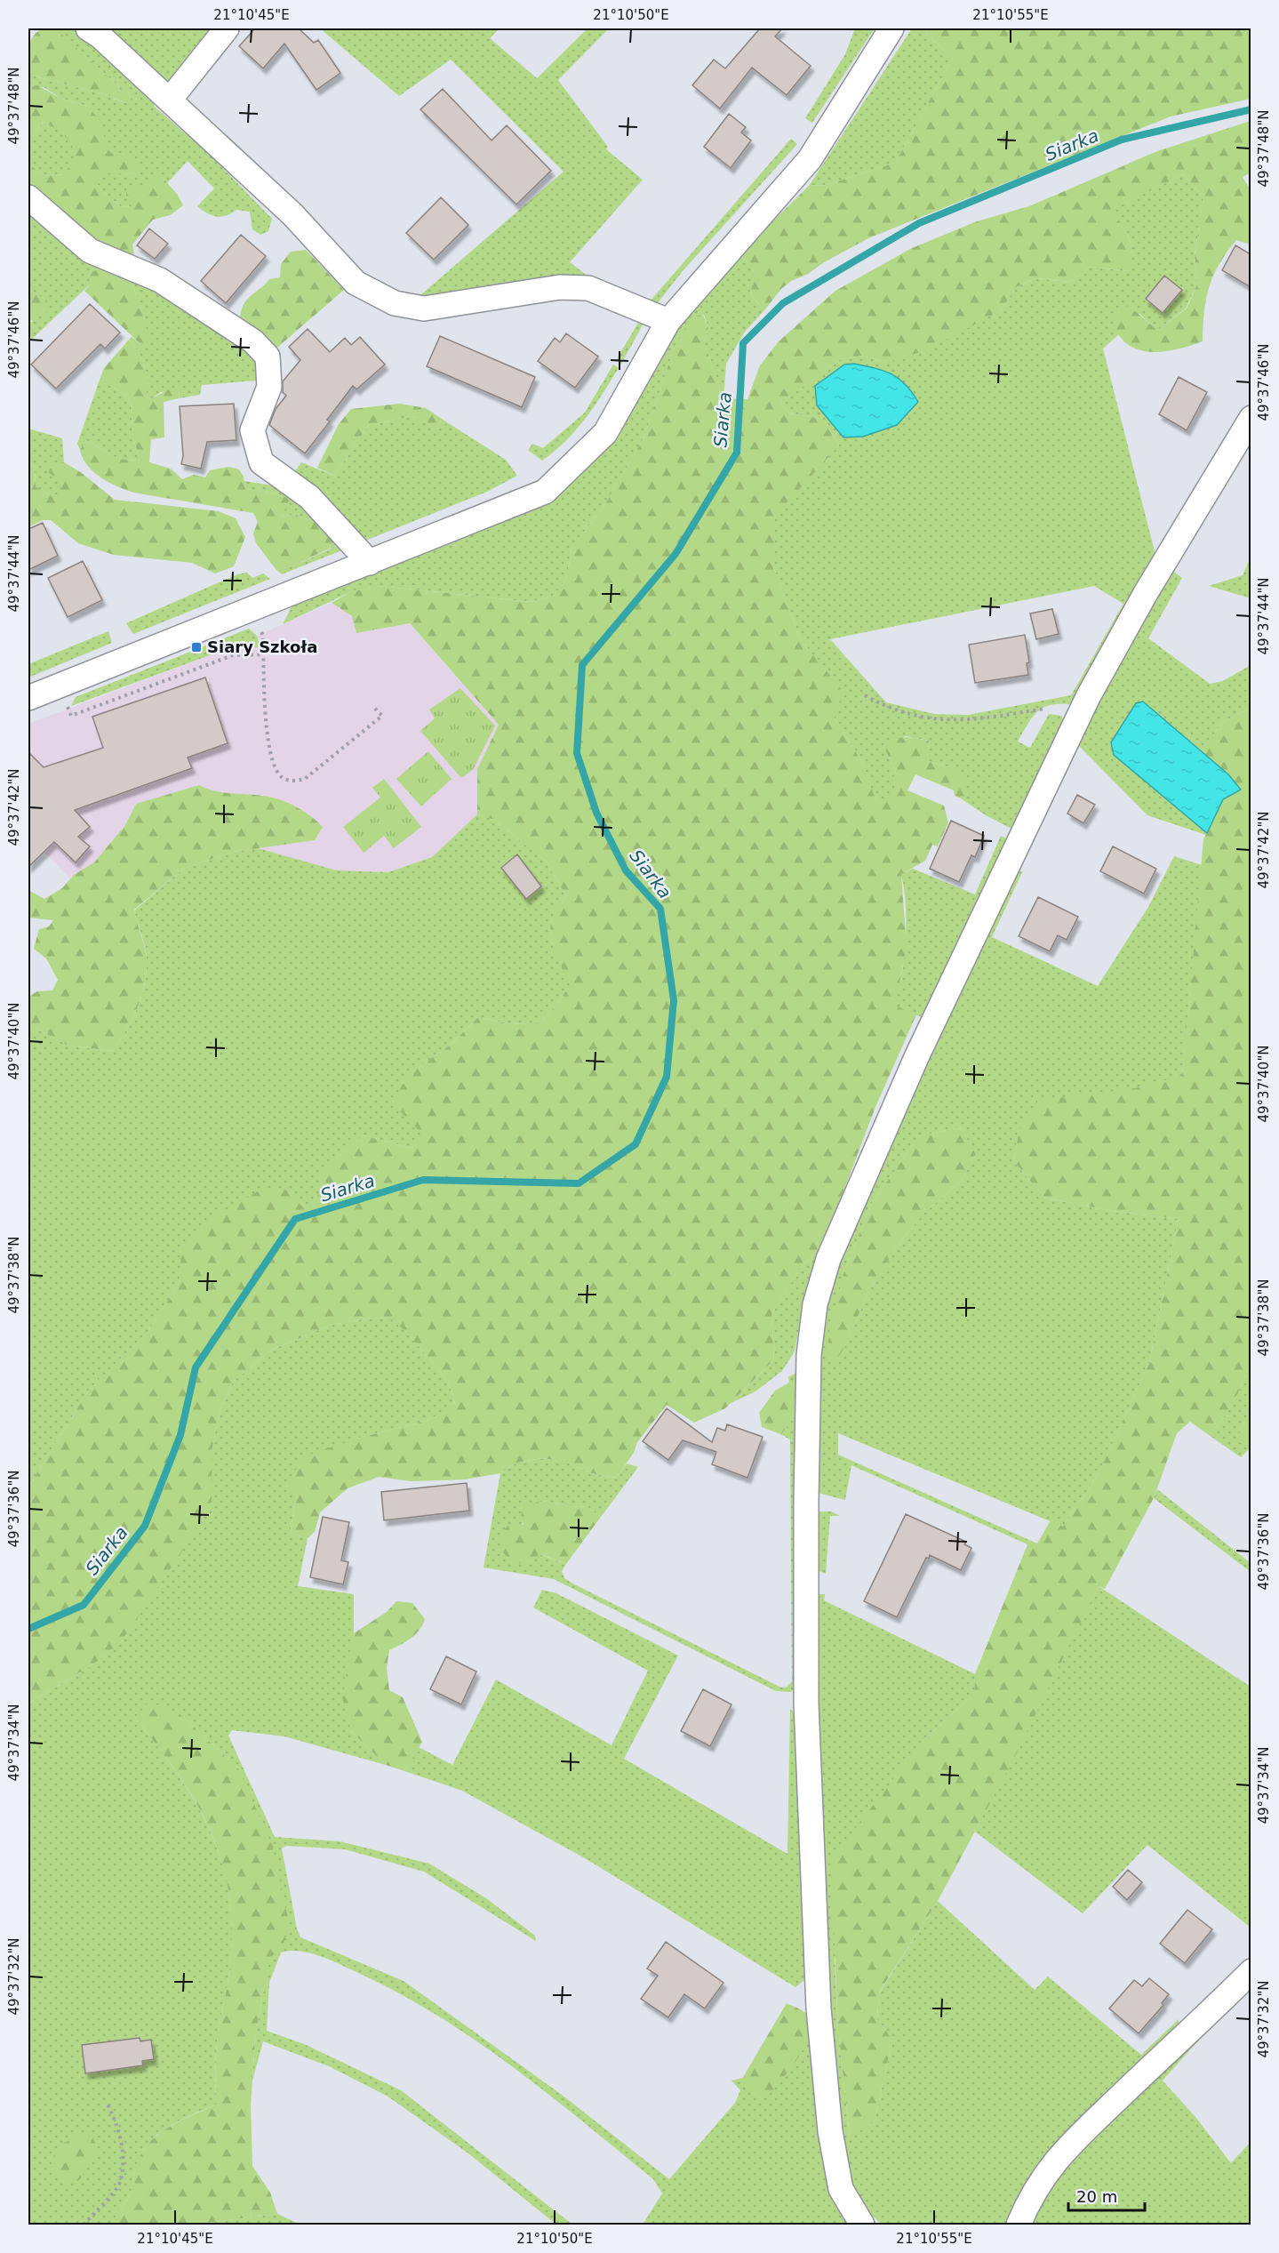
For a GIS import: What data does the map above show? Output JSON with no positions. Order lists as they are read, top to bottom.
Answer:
{
  "water": ["Siarka"],
  "places": {
    "transit": ["Siary Szkoła"]
  },
  "scale_bar": "20 m",
  "coordinates": [
    "21°10'45\"E",
    "21°10'50\"E",
    "21°10'55\"E",
    "49°37'48\"N",
    "49°37'46\"N",
    "49°37'44\"N",
    "49°37'42\"N",
    "49°37'40\"N",
    "49°37'38\"N",
    "49°37'36\"N",
    "49°37'34\"N",
    "49°37'32\"N"
  ]
}
